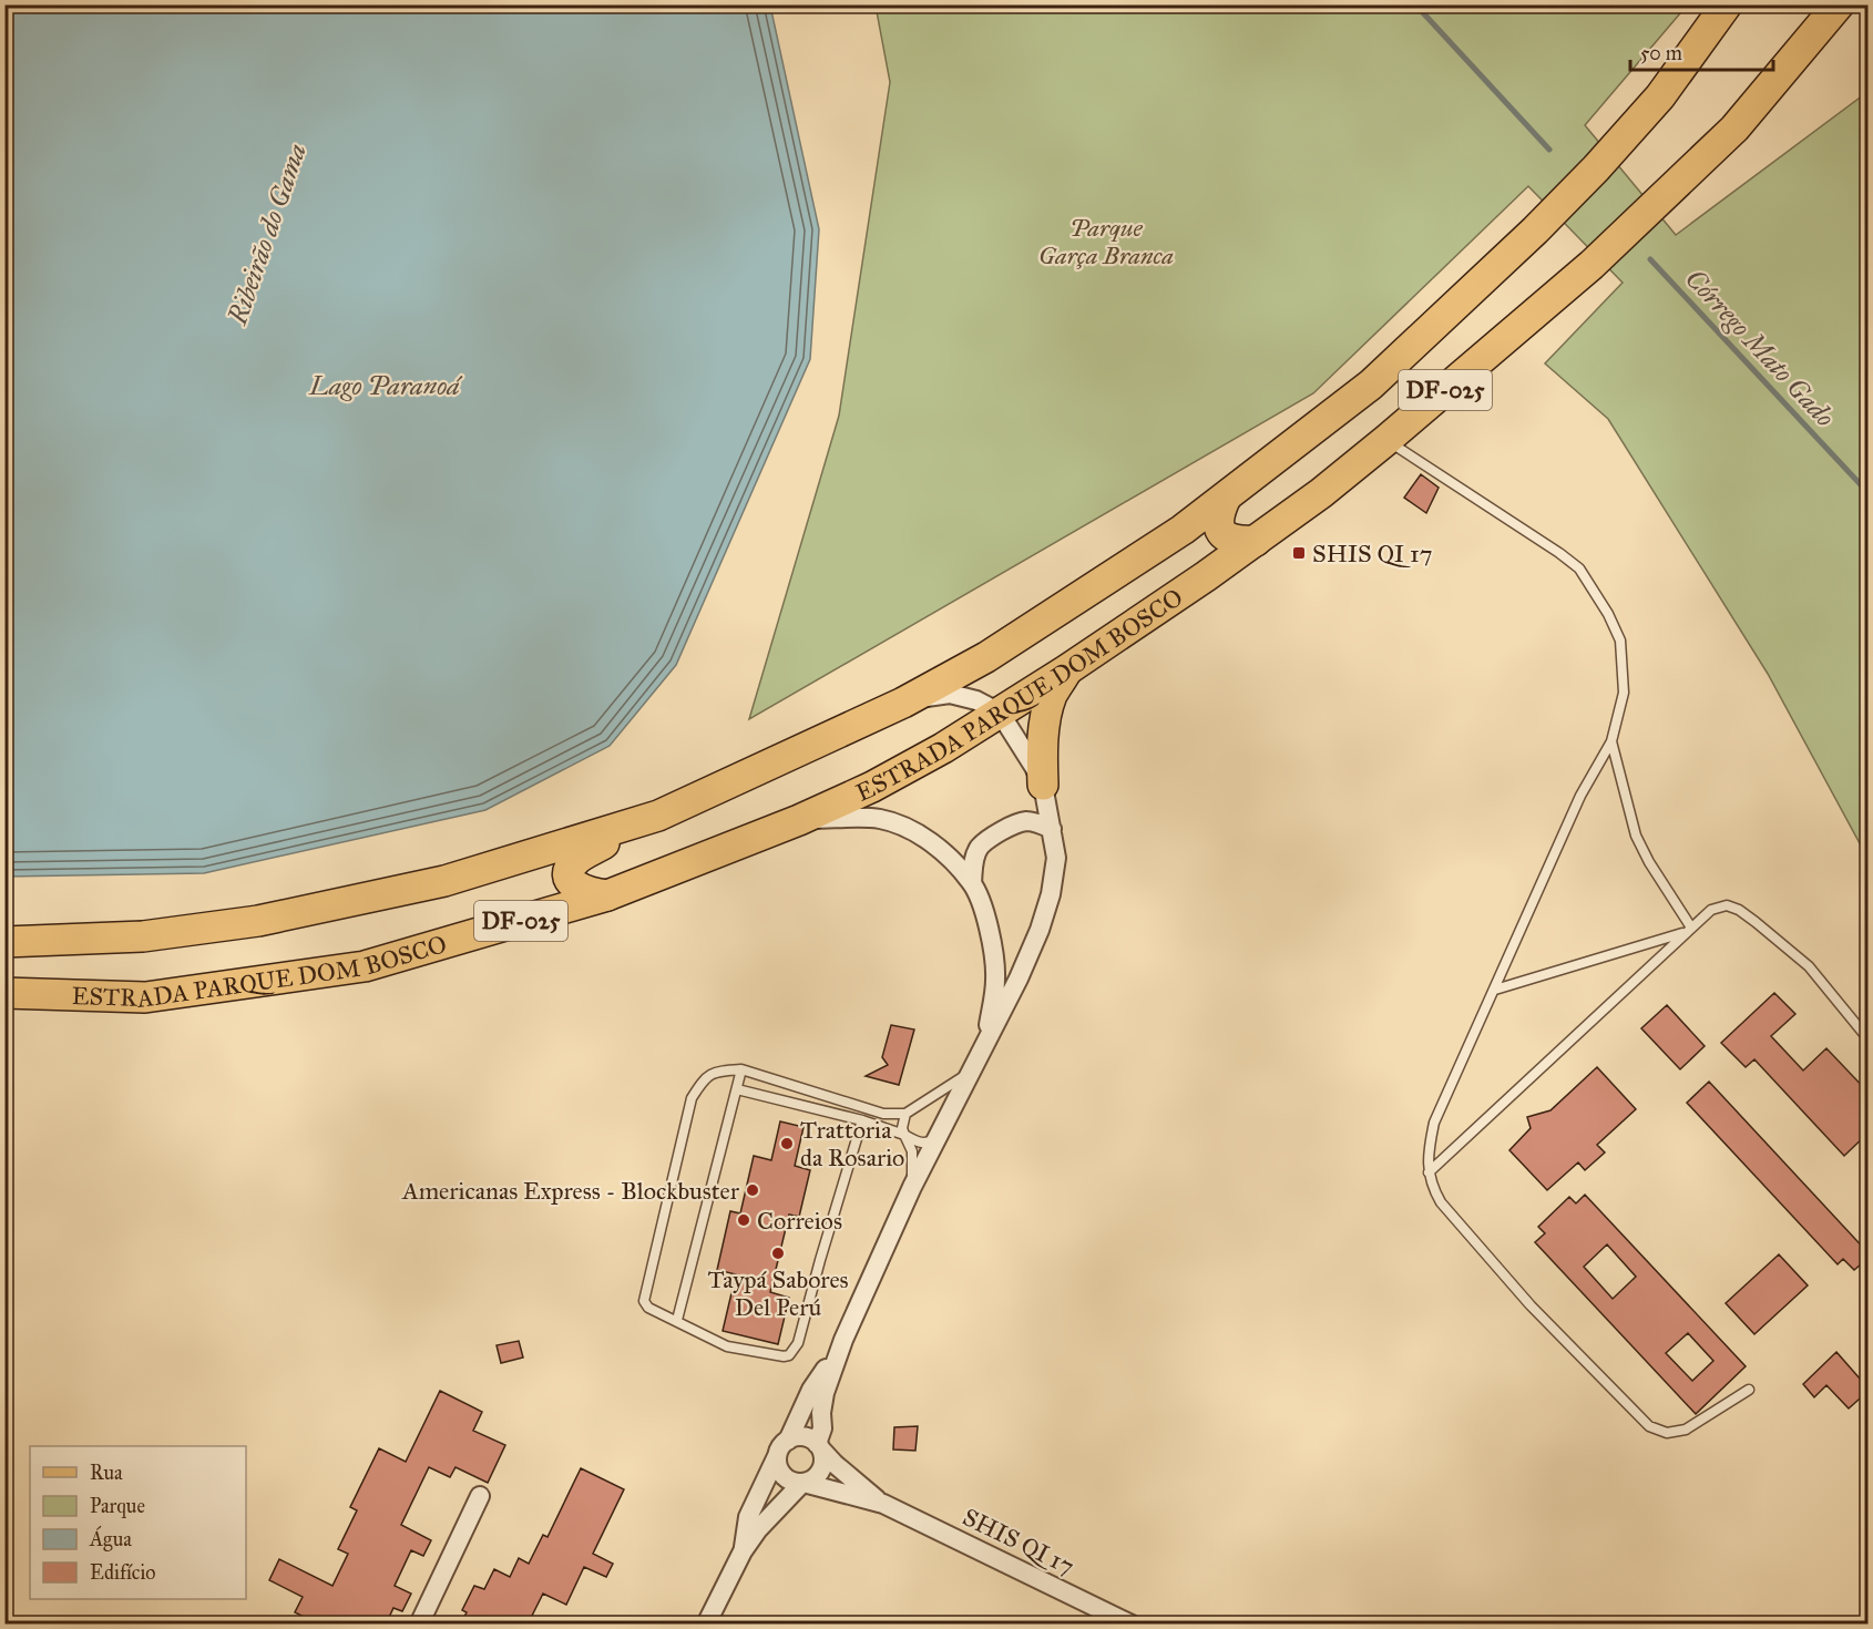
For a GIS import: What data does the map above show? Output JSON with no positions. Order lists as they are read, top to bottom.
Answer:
{
  "streets": {
    "main road": ["DF-025", "ESTRADA PARQUE DOM BOSCO"],
    "street": ["SHIS QI 17"]
  },
  "water": ["Ribeirão do Gama", "Córrego Mato Gado", "Lago Paranoá"],
  "parks": ["Parque Garça Branca"],
  "places": {
    "transit": ["SHIS QI 17"],
    "other": [
      "Trattoria da Rosario",
      "Americanas Express - Blockbuster",
      "Correios",
      "Taypá Sabores Del Perú"
    ]
  },
  "legend": [
    "Rua",
    "Parque",
    "Água",
    "Edifício"
  ],
  "scale_bar": "50 m"
}
